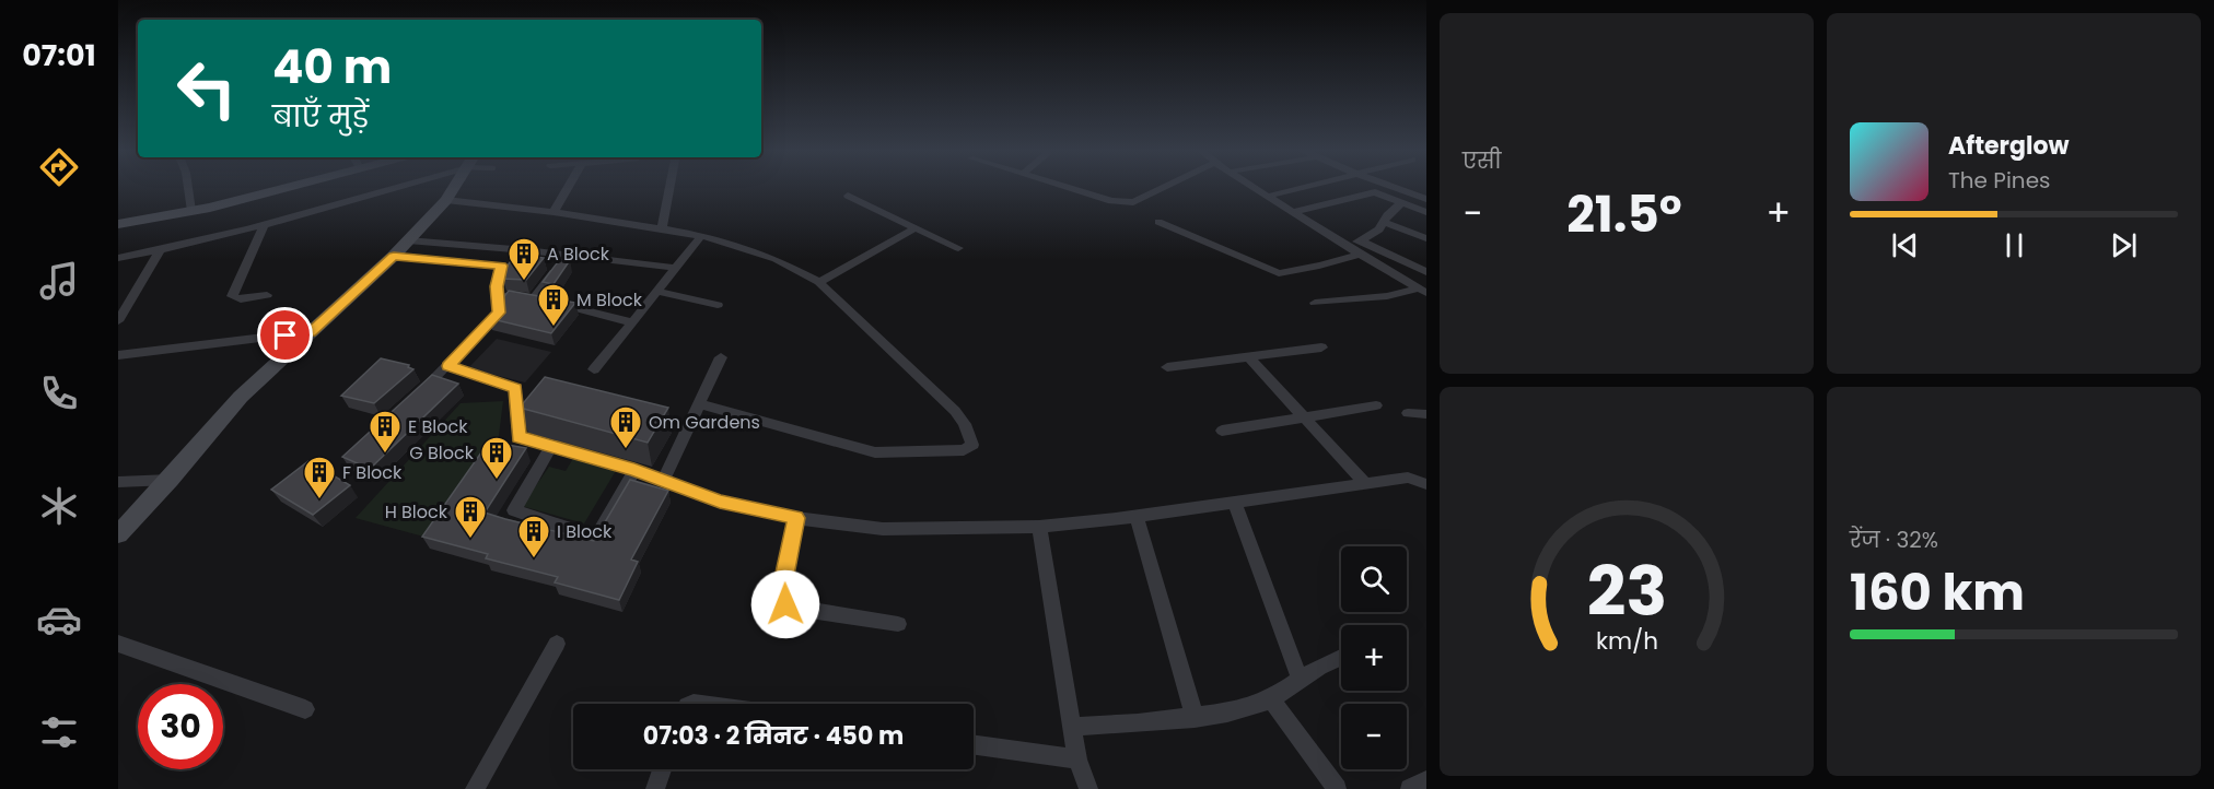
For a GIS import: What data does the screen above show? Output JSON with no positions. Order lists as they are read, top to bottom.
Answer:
{
  "places": {
    "building": [
      "A Block",
      "M Block",
      "Om Gardens",
      "E Block",
      "G Block",
      "F Block",
      "H Block",
      "I Block"
    ]
  },
  "page": {
    "tabs": "07:01",
    "tile": [
      "एसी",
      ["रेंज · 32%", "160 km"]
    ],
    "turn": ["40 m", "बाएँ मुड़ें"],
    "song": ["Afterglow", "The Pines"],
    "heat": ["−", "21.5°", "+"],
    "map_buttons": ["+", "−"],
    "limit": "30",
    "trip": "07:03 · 2 मिनट · 450 m",
    "gauge": ["23", "km/h"]
  }
}
